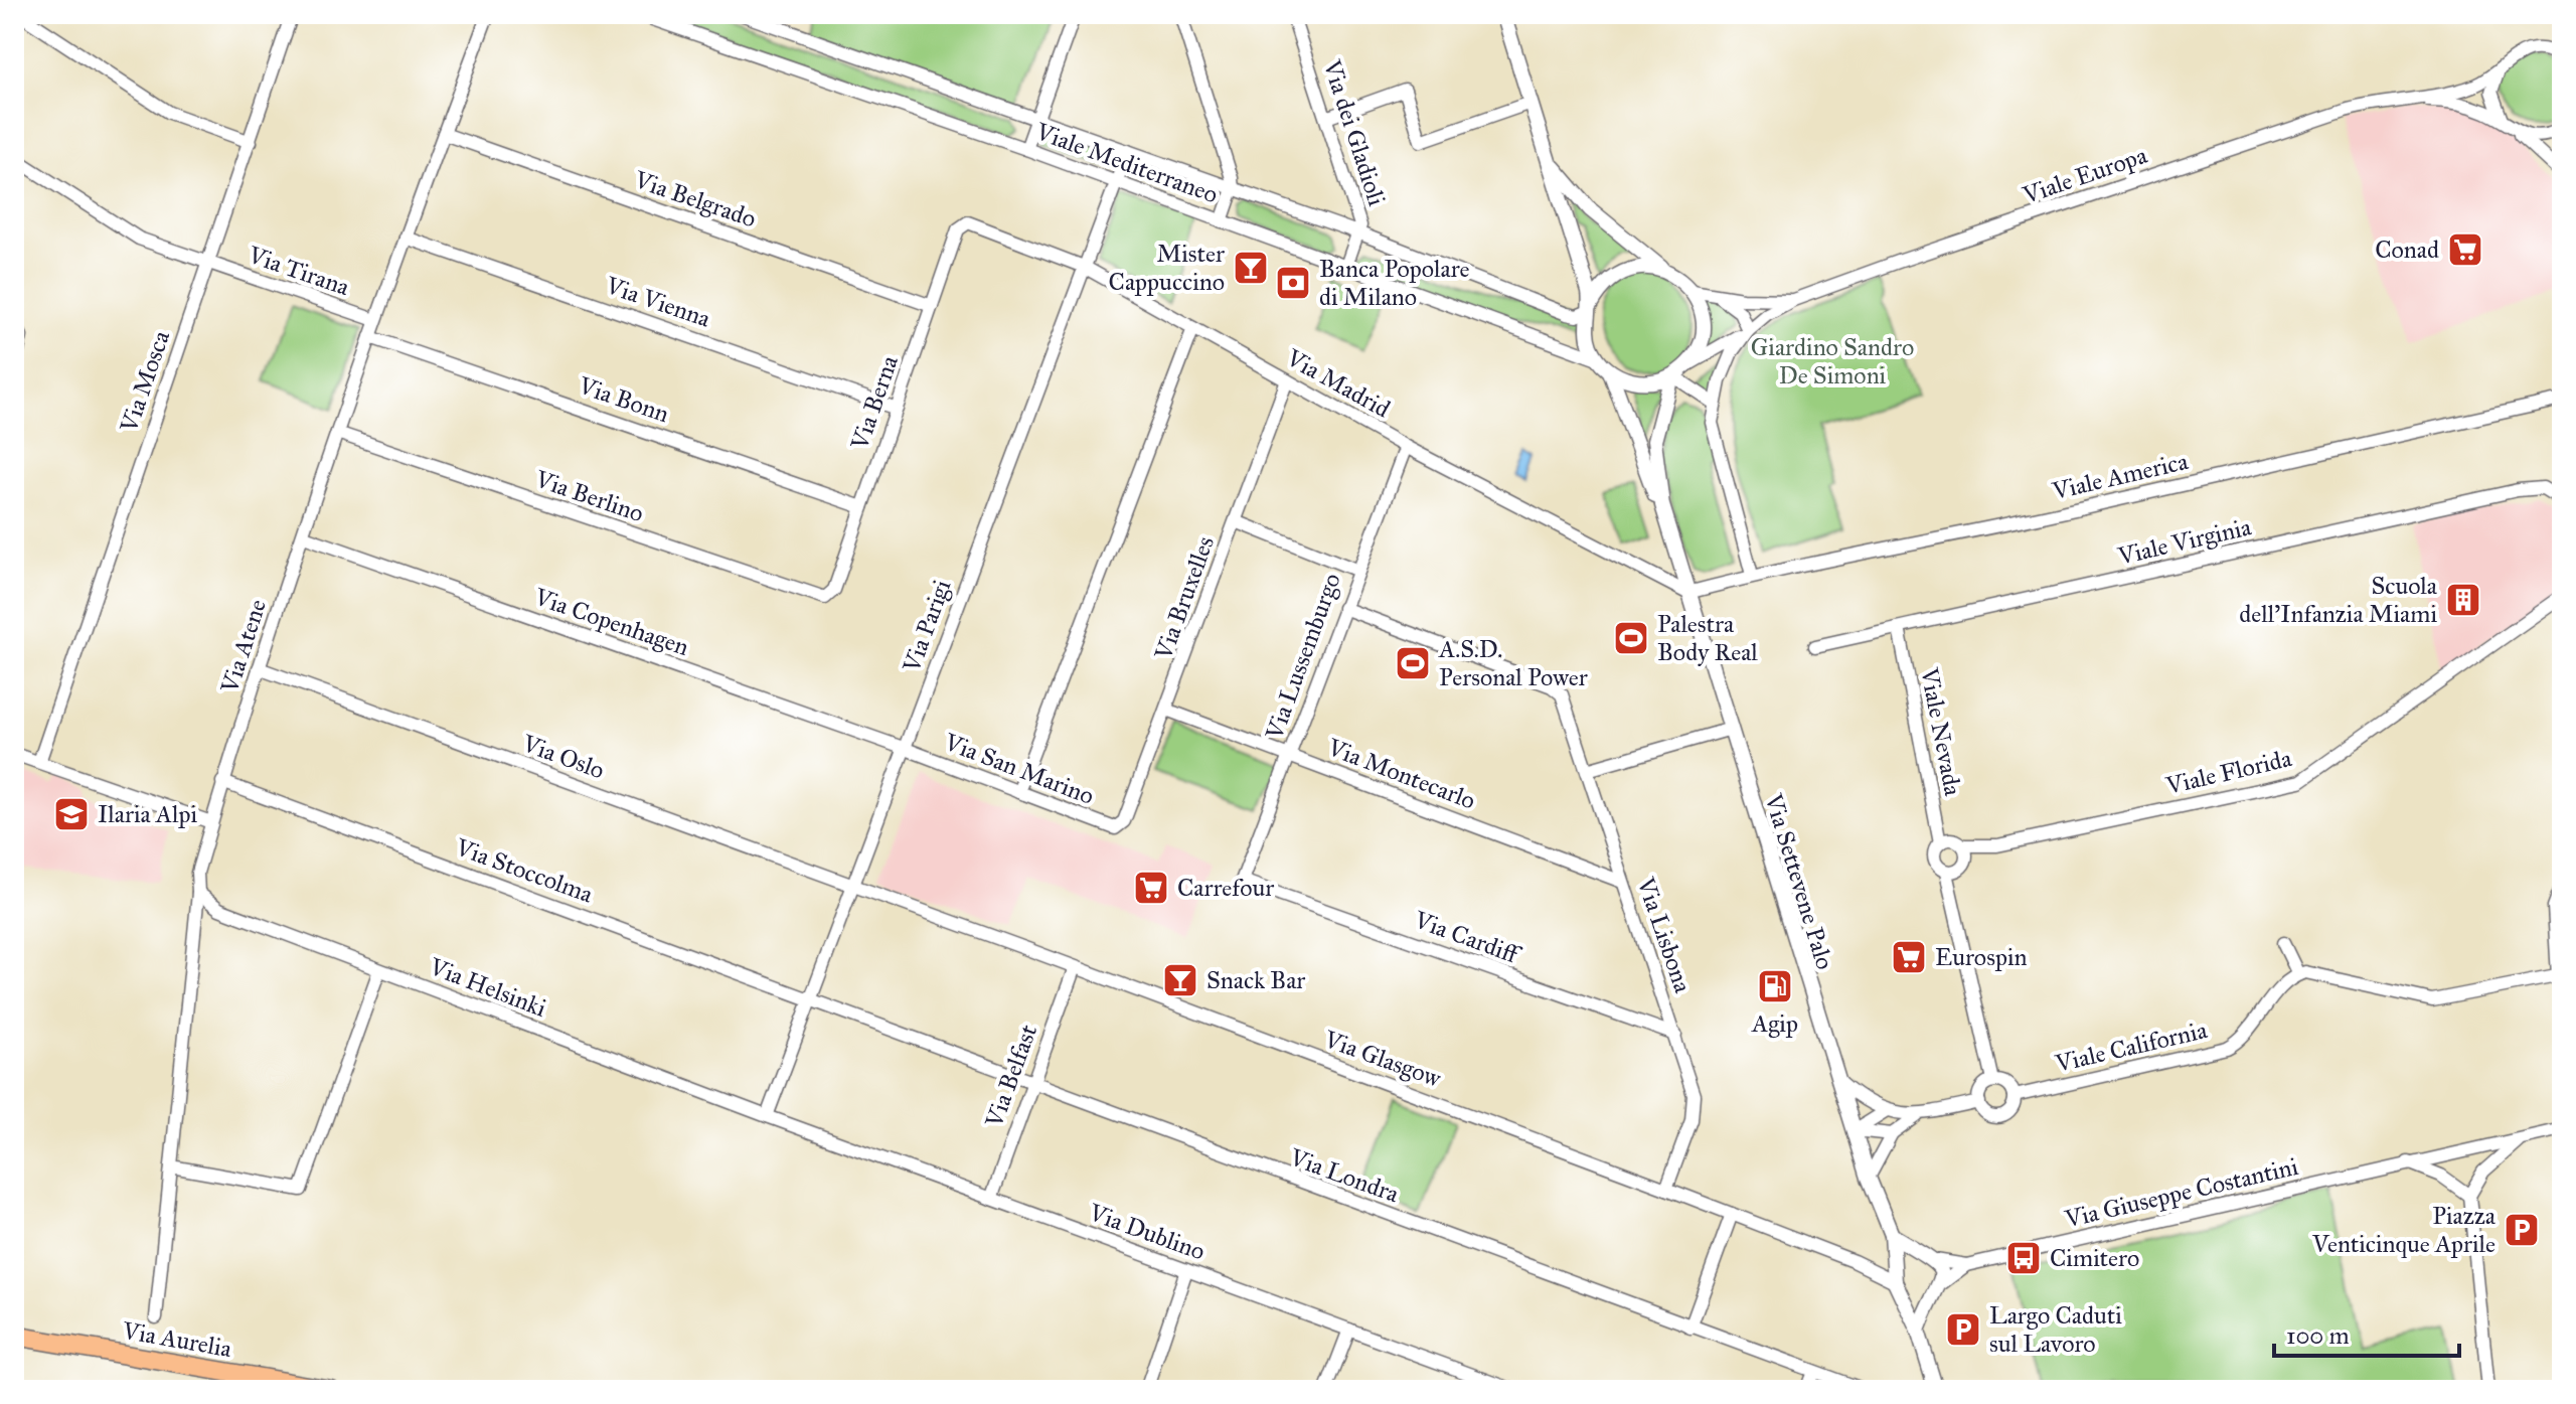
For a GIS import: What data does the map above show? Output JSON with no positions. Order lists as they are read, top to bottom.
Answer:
{
  "streets": {
    "main road": ["Via Aurelia"],
    "street": [
      "Via dei Gladioli",
      "Viale Mediterraneo",
      "Viale Europa",
      "Via Belgrado",
      "Via Tirana",
      "Via Vienna",
      "Via Mosca",
      "Via Madrid",
      "Via Bonn",
      "Via Berna",
      "Viale America",
      "Via Berlino",
      "Viale Virginia",
      "Via Bruxelles",
      "Via Copenhagen",
      "Via Parigi",
      "Via Atene",
      "Via Lussemburgo",
      "Viale Nevada",
      "Via Oslo",
      "Via San Marino",
      "Viale Florida",
      "Via Montecarlo",
      "Via Stoccolma",
      "Via Settevene Palo",
      "Via Lisbona",
      "Via Cardiff",
      "Via Helsinki",
      "Viale California",
      "Via Glasgow",
      "Via Belfast",
      "Via Londra",
      "Via Giuseppe Costantini",
      "Via Dublino"
    ]
  },
  "crossings": [
    ["Via dei Gladioli", "Viale Mediterraneo"],
    ["Viale Mediterraneo", "Viale Europa"],
    ["Viale Mediterraneo", "Via Parigi"],
    ["Viale Mediterraneo", "Via Settevene Palo"],
    ["Viale Europa", "Viale America"],
    ["Viale Europa", "Via Settevene Palo"],
    ["Via Belgrado", "Via Berna"],
    ["Via Belgrado", "Via Atene"],
    ["Via Tirana", "Via Mosca"],
    ["Via Tirana", "Via Atene"],
    ["Via Vienna", "Via Berna"],
    ["Via Vienna", "Via Atene"],
    ["Via Madrid", "Via Berna"],
    ["Via Madrid", "Viale America"],
    ["Via Madrid", "Via Bruxelles"],
    ["Via Madrid", "Via Parigi"],
    ["Via Madrid", "Via Lussemburgo"],
    ["Via Madrid", "Via Settevene Palo"],
    ["Via Bonn", "Via Berna"],
    ["Via Bonn", "Via Atene"],
    ["Via Berna", "Via Berlino"],
    ["Viale America", "Via Settevene Palo"],
    ["Via Berlino", "Via Atene"],
    ["Viale Virginia", "Viale Nevada"],
    ["Via Bruxelles", "Via San Marino"],
    ["Via Bruxelles", "Via Montecarlo"],
    ["Via Copenhagen", "Via Parigi"],
    ["Via Copenhagen", "Via Atene"],
    ["Via Copenhagen", "Via San Marino"],
    ["Via Parigi", "Via Oslo"],
    ["Via Parigi", "Via San Marino"],
    ["Via Parigi", "Via Stoccolma"],
    ["Via Parigi", "Via Helsinki"],
    ["Via Parigi", "Via Glasgow"],
    ["Via Parigi", "Via Londra"],
    ["Via Parigi", "Via Dublino"],
    ["Via Atene", "Via Oslo"],
    ["Via Atene", "Via Stoccolma"],
    ["Via Atene", "Via Helsinki"],
    ["Via Lussemburgo", "Via Montecarlo"],
    ["Via Lussemburgo", "Via Lisbona"],
    ["Via Lussemburgo", "Via Cardiff"],
    ["Viale Nevada", "Viale Florida"],
    ["Via Oslo", "Via Glasgow"],
    ["Via Montecarlo", "Via Lisbona"],
    ["Via Stoccolma", "Via Londra"],
    ["Via Settevene Palo", "Via Glasgow"],
    ["Via Lisbona", "Via Cardiff"],
    ["Via Lisbona", "Via Glasgow"],
    ["Via Helsinki", "Via Dublino"],
    ["Via Glasgow", "Via Belfast"],
    ["Via Belfast", "Via Londra"],
    ["Via Belfast", "Via Dublino"]
  ],
  "parks": ["Giardino Sandro De Simoni"],
  "places": {
    "supermarket": ["Conad", "Carrefour", "Eurospin"],
    "bar": ["Mister Cappuccino", "Snack Bar"],
    "bank": ["Banca Popolare di Milano"],
    "building": ["Scuola dell'Infanzia Miami"],
    "sports": ["Palestra Body Real", "A.S.D. Personal Power"],
    "school or university": ["Ilaria Alpi"],
    "fuel station": ["Agip"],
    "parking": ["Piazza Venticinque Aprile", "Largo Caduti sul Lavoro"],
    "bus stop": ["Cimitero"]
  },
  "scale_bar": "100 m"
}
